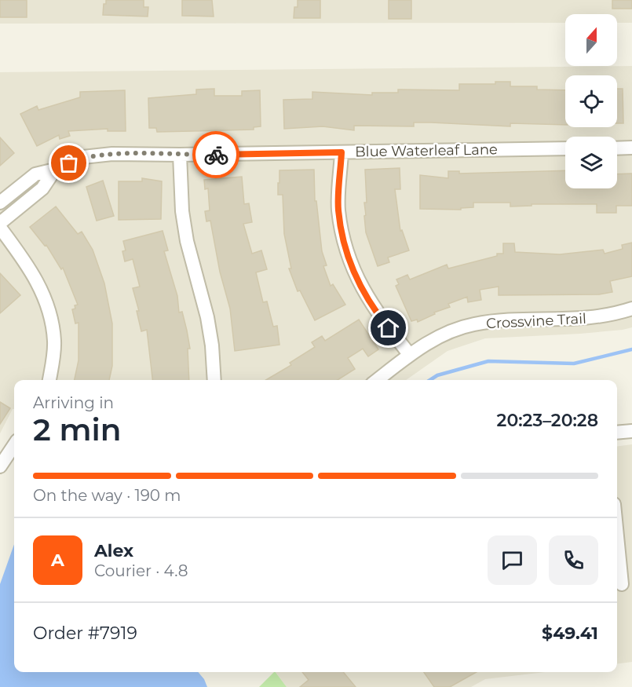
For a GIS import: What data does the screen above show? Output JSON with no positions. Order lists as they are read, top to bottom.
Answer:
{
  "streets": {
    "street": ["Blue Waterleaf Lane", "Crossvine Trail"]
  },
  "north": "top",
  "page": {
    "heading": ["2 min", "Arriving in", "20:23–20:28"],
    "panel": [
      "Alex",
      "Courier · 4.8",
      "Order #7919",
      "$49.41"
    ],
    "bar": "On the way · 190 m",
    "round": "A"
  }
}
